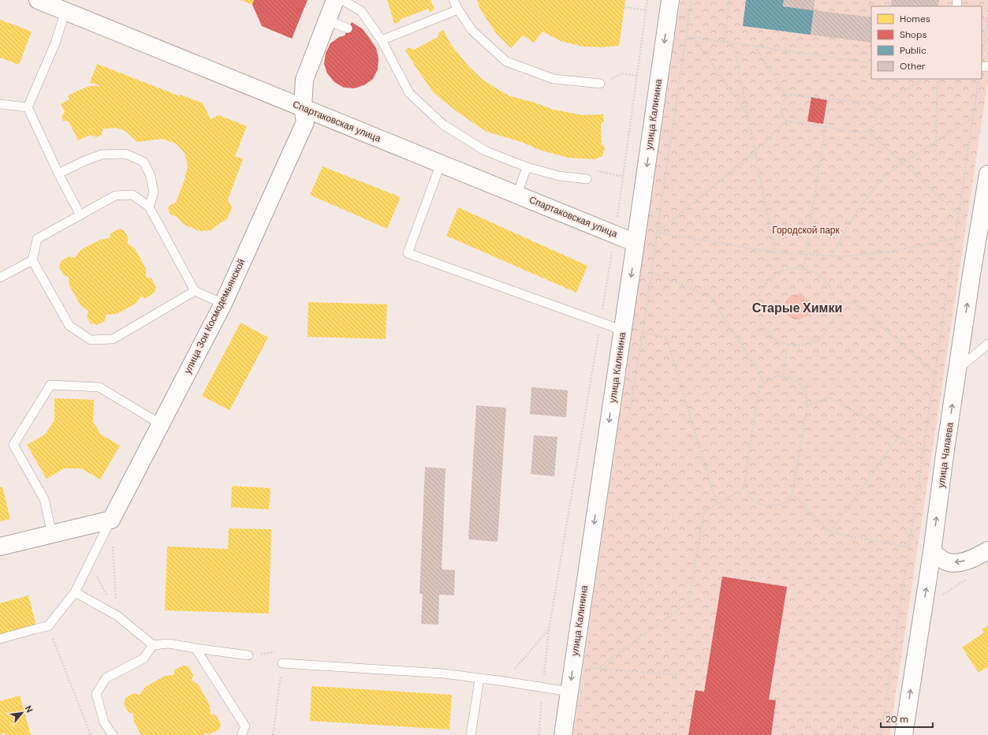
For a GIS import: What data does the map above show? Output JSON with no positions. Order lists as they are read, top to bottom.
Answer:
{
  "streets": {
    "street": [
      "улица Калинина",
      "Спартаковская улица",
      "улица Зои Космодемьянской",
      "улица Чапаева"
    ]
  },
  "crossings": [
    ["улица Калинина", "Спартаковская улица"],
    ["Спартаковская улица", "улица Зои Космодемьянской"]
  ],
  "one_way": ["улица Калинина", "улица Чапаева"],
  "districts": ["Старые Химки"],
  "parks": ["Городской парк"],
  "legend": [
    "Homes",
    "Shops",
    "Public",
    "Other"
  ],
  "scale_bar": "20 m",
  "north": "top right"
}
